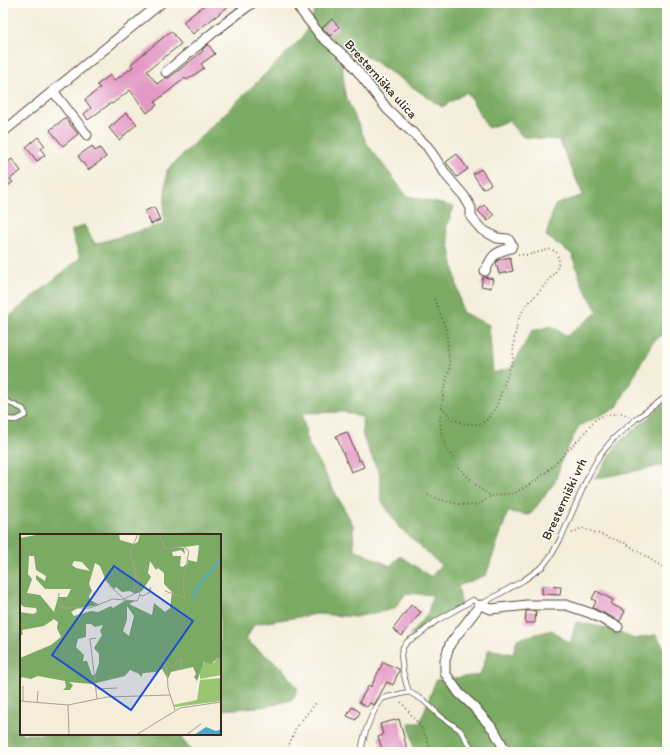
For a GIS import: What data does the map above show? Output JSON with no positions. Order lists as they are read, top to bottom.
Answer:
{
  "streets": {
    "street": ["Bresterniška ulica", "Bresterniški vrh"]
  }
}
